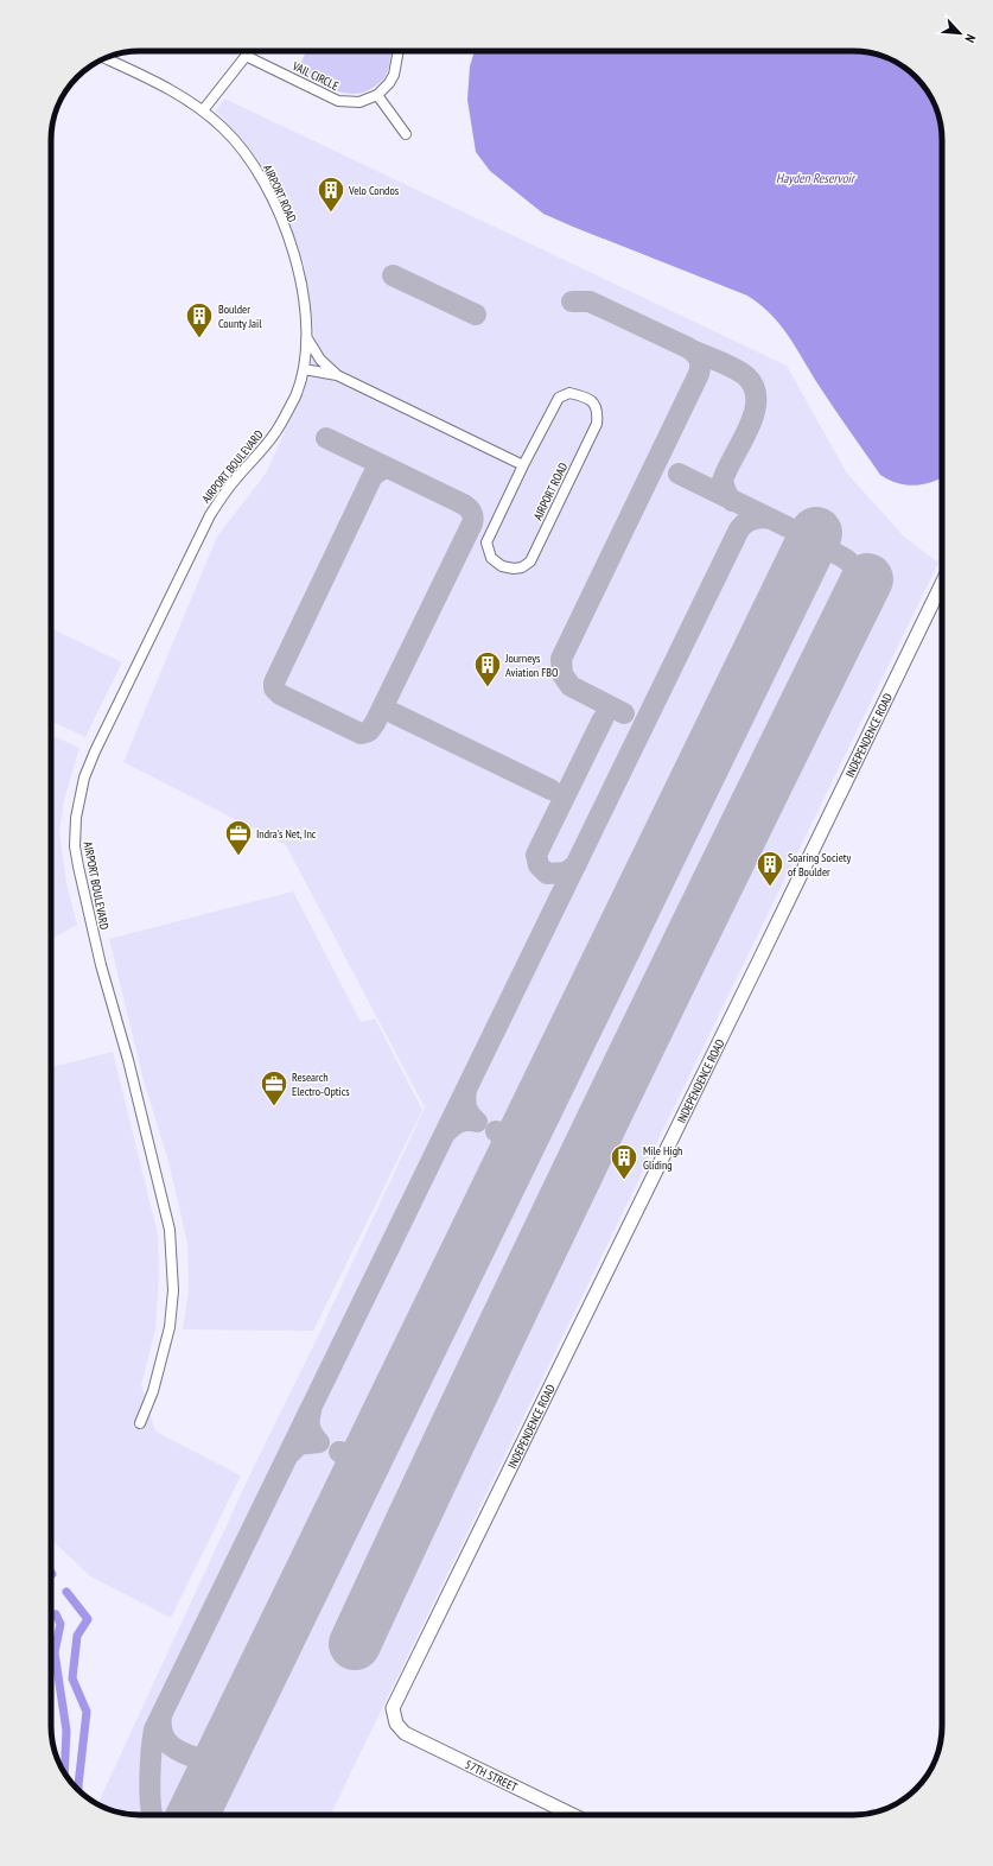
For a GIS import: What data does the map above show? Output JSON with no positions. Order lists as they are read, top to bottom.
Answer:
{
  "streets": {
    "street": [
      "VAIL CIRCLE",
      "AIRPORT ROAD",
      "AIRPORT BOULEVARD",
      "INDEPENDENCE ROAD",
      "57TH STREET"
    ]
  },
  "crossings": [
    ["AIRPORT ROAD", "AIRPORT BOULEVARD"],
    ["INDEPENDENCE ROAD", "57TH STREET"]
  ],
  "water": ["Hayden Reservoir"],
  "places": {
    "building": [
      "Velo Condos",
      "Boulder County Jail",
      "Journeys Aviation FBO",
      "Soaring Society of Boulder",
      "Mile High Gliding"
    ],
    "office": ["Indra's Net, Inc", "Research Electro-Optics"]
  },
  "north": "bottom right"
}
